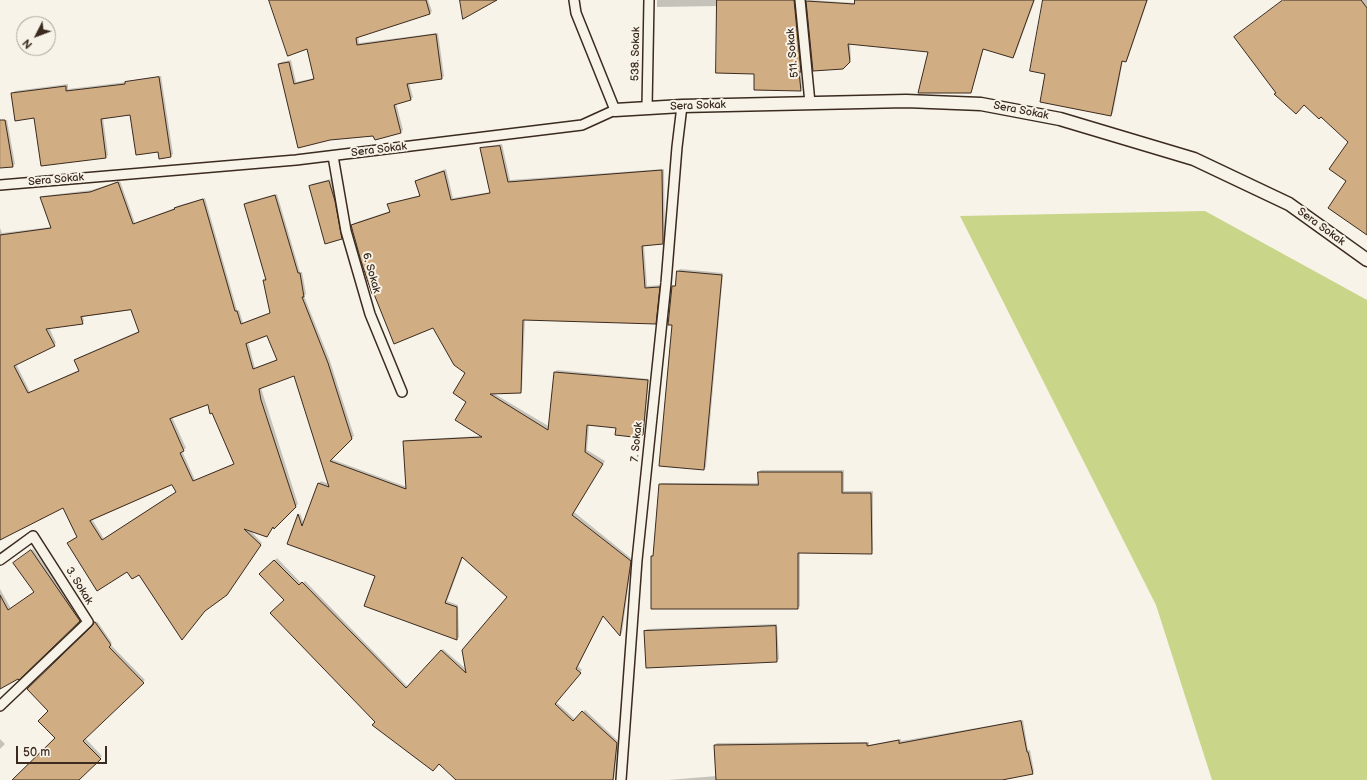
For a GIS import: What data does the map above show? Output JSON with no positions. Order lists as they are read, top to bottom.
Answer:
{
  "streets": {
    "street": [
      "511. Sokak",
      "538. Sokak",
      "Sera Sokak",
      "6. Sokak",
      "7. Sokak",
      "3. Sokak"
    ]
  },
  "crossings": [
    ["511. Sokak", "Sera Sokak"],
    ["538. Sokak", "Sera Sokak"],
    ["Sera Sokak", "6. Sokak"],
    ["Sera Sokak", "7. Sokak"]
  ],
  "scale_bar": "50 m",
  "north": "bottom left"
}
